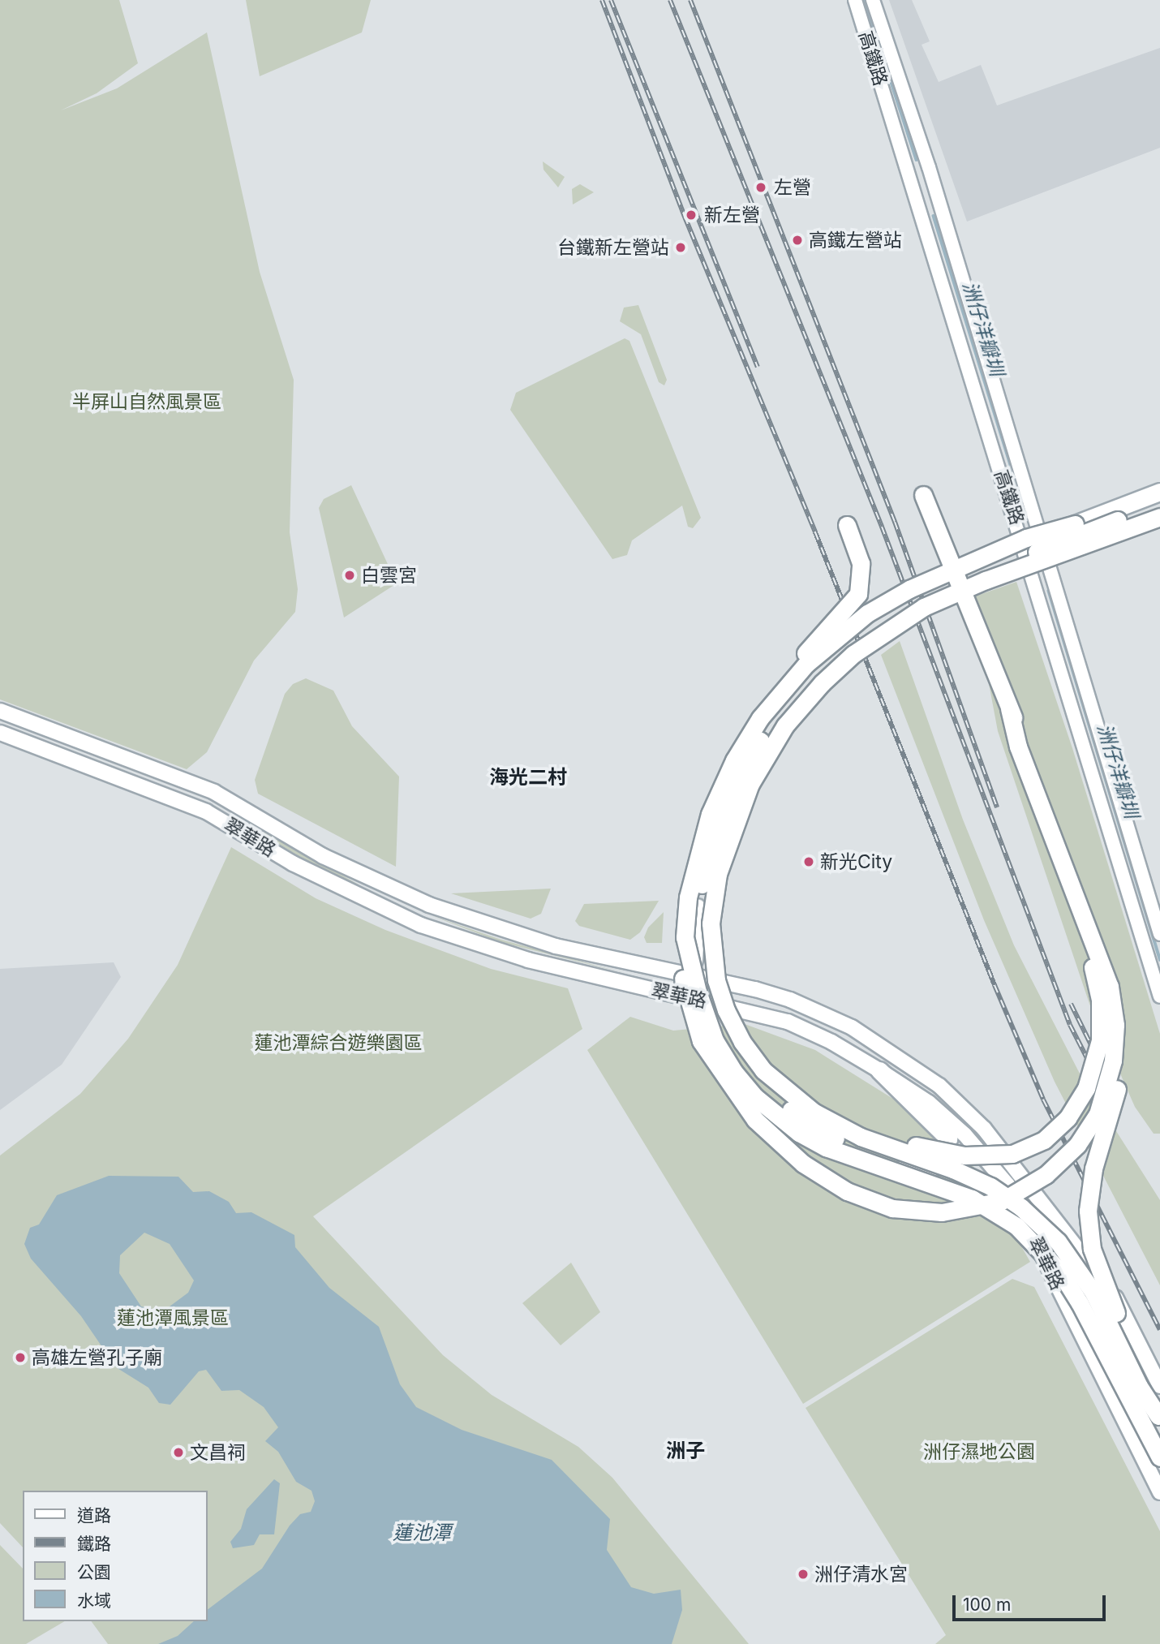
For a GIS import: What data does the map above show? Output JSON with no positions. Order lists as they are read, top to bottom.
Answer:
{
  "streets": {
    "main road": ["翠華路"],
    "street": ["高鐵路"]
  },
  "districts": ["海光二村", "洲子"],
  "water": ["洲仔洋瓣圳", "蓮池潭"],
  "parks": [
    "半屏山自然風景區",
    "蓮池潭綜合遊樂園區",
    "蓮池潭風景區",
    "洲仔濕地公園"
  ],
  "places": [
    "左營",
    "新左營",
    "高鐵左營站",
    "台鐵新左營站",
    "白雲宮",
    "新光City",
    "高雄左營孔子廟",
    "文昌祠",
    "洲仔清水宮"
  ],
  "legend": [
    "道路",
    "鐵路",
    "公園",
    "水域"
  ],
  "scale_bar": "100 m"
}
